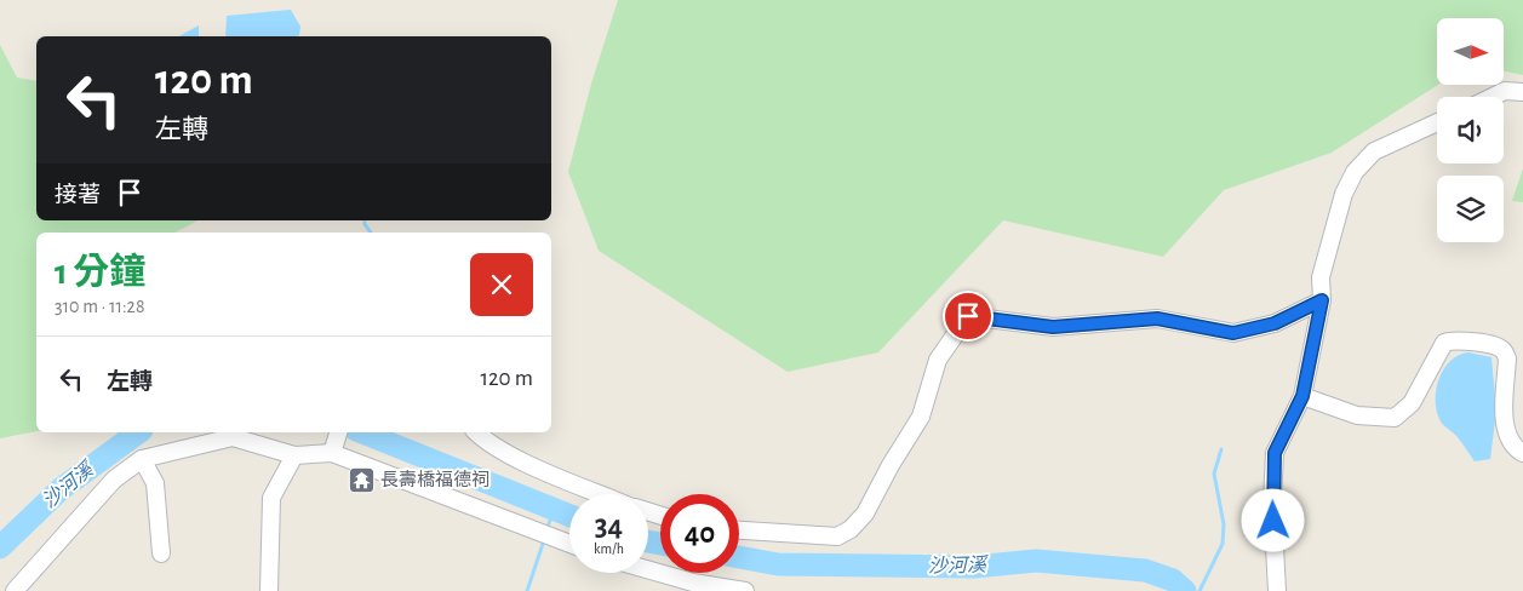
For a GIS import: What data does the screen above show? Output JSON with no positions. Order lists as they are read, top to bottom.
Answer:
{
  "water": ["沙河溪"],
  "places": {
    "temple": ["長壽橋福德祠"]
  },
  "north": "right",
  "page": {
    "turn": ["120 m", "左轉"],
    "then": "接著",
    "heading": ["1 分鐘", "310 m · 11:28"],
    "list": [
      {
        "name": "左轉",
        "value": "120 m"
      }
    ],
    "speed": "34 km/h",
    "limit": "40"
  }
}
